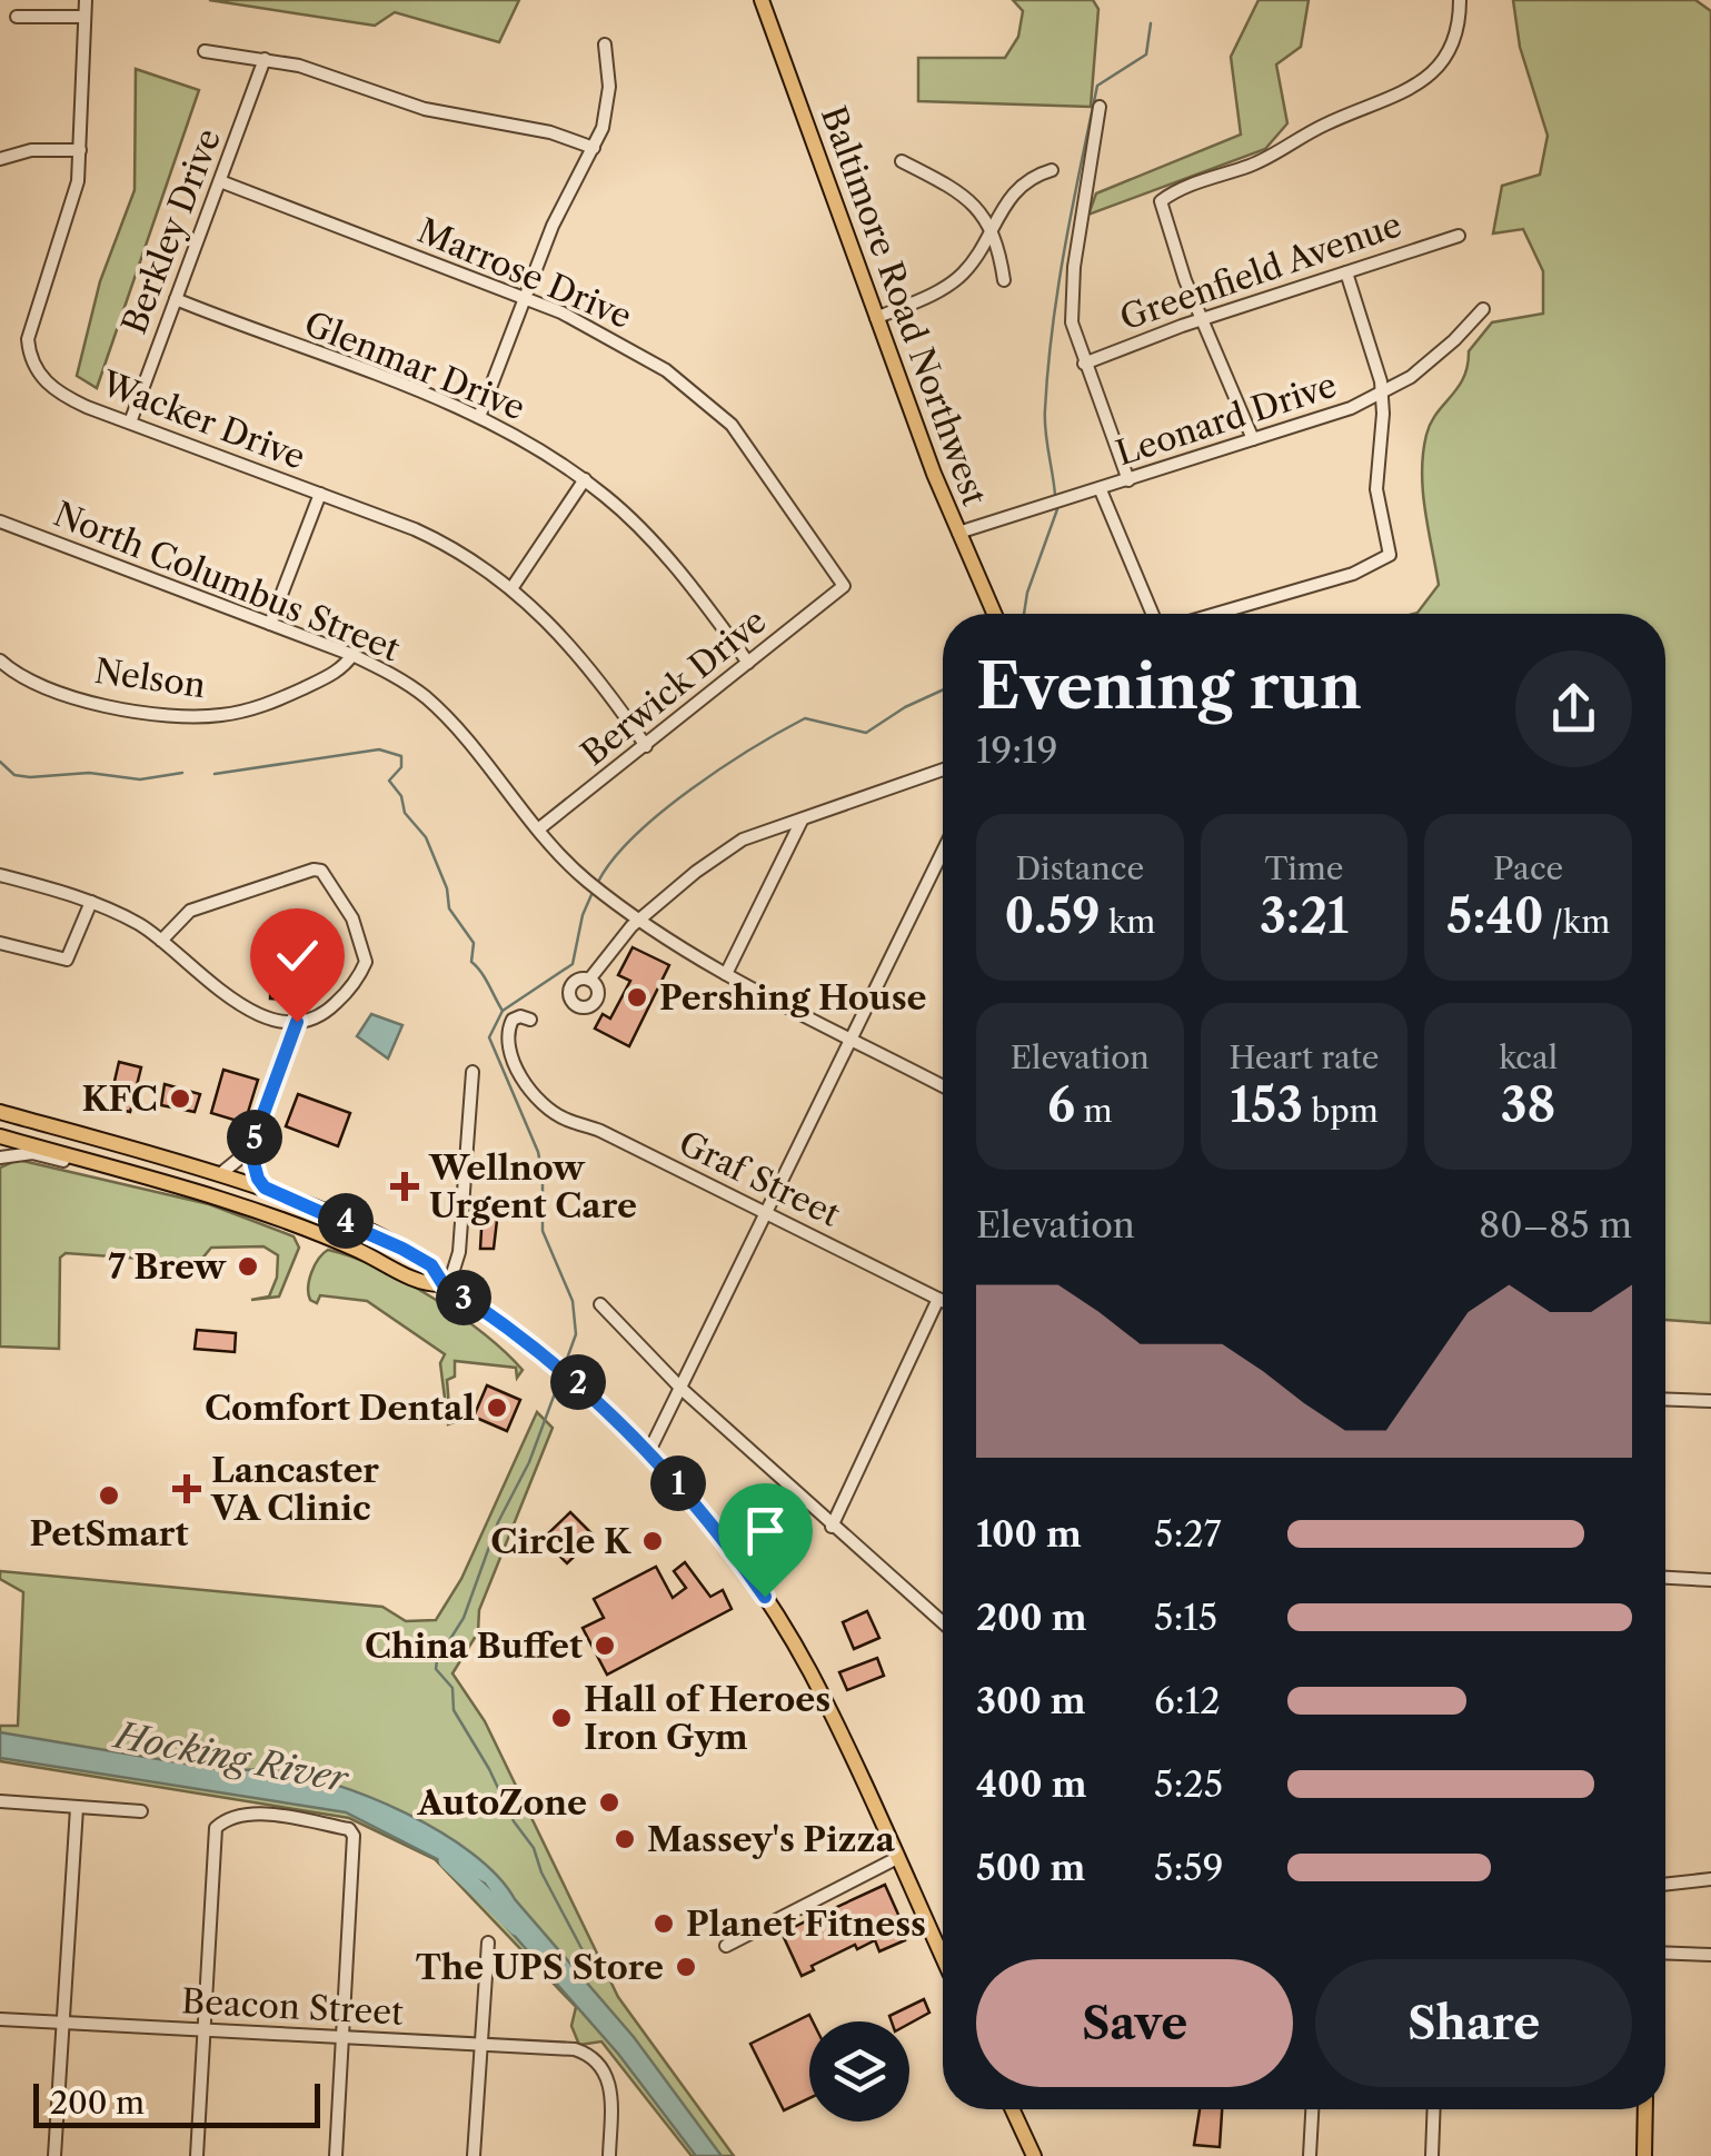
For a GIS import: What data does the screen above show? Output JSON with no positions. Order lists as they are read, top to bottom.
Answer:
{
  "streets": {
    "main road": ["Baltimore Road Northwest"],
    "street": [
      "Berkley Drive",
      "Greenfield Avenue",
      "Marrose Drive",
      "Glenmar Drive",
      "Leonard Drive",
      "Wacker Drive",
      "North Columbus Street",
      "Nelson",
      "Berwick Drive",
      "Graf Street",
      "Beacon Street"
    ]
  },
  "crossings": [
    ["Berkley Drive", "Marrose Drive"],
    ["Berkley Drive", "Glenmar Drive"],
    ["Berkley Drive", "Wacker Drive"],
    ["Marrose Drive", "Berwick Drive"],
    ["Baltimore Road Northwest", "Leonard Drive"],
    ["Glenmar Drive", "Berwick Drive"],
    ["Wacker Drive", "Berwick Drive"],
    ["North Columbus Street", "Nelson"],
    ["North Columbus Street", "Berwick Drive"]
  ],
  "water": ["Hocking River"],
  "places": {
    "other": [
      "Pershing House",
      "KFC",
      "7 Brew",
      "Comfort Dental",
      "PetSmart",
      "Circle K",
      "China Buffet",
      "Hall of Heroes Iron Gym",
      "AutoZone",
      "Massey's Pizza",
      "Planet Fitness",
      "The UPS Store"
    ],
    "health": ["Wellnow Urgent Care", "Lancaster VA Clinic"]
  },
  "scale_bar": "200 m",
  "page": {
    "heading": ["Evening run", "19:19"],
    "stats": [
      ["Distance", "0.59 km"],
      ["Time", "3:21"],
      ["Pace", "5:40 /km"],
      ["Elevation", "6 m"],
      ["Heart rate", "153 bpm"],
      ["kcal", "38"]
    ],
    "pins": [
      "5",
      "4",
      "3",
      "2",
      "1"
    ],
    "chart": ["Elevation", "80–85 m"],
    "list": [
      {
        "name": "100 m",
        "note": "5:27"
      },
      {
        "name": "200 m",
        "note": "5:15"
      },
      {
        "name": "300 m",
        "note": "6:12"
      },
      {
        "name": "400 m",
        "note": "5:25"
      },
      {
        "name": "500 m",
        "note": "5:59"
      }
    ],
    "buttons": ["Save", "Share"],
    "scale": "200 m"
  }
}
